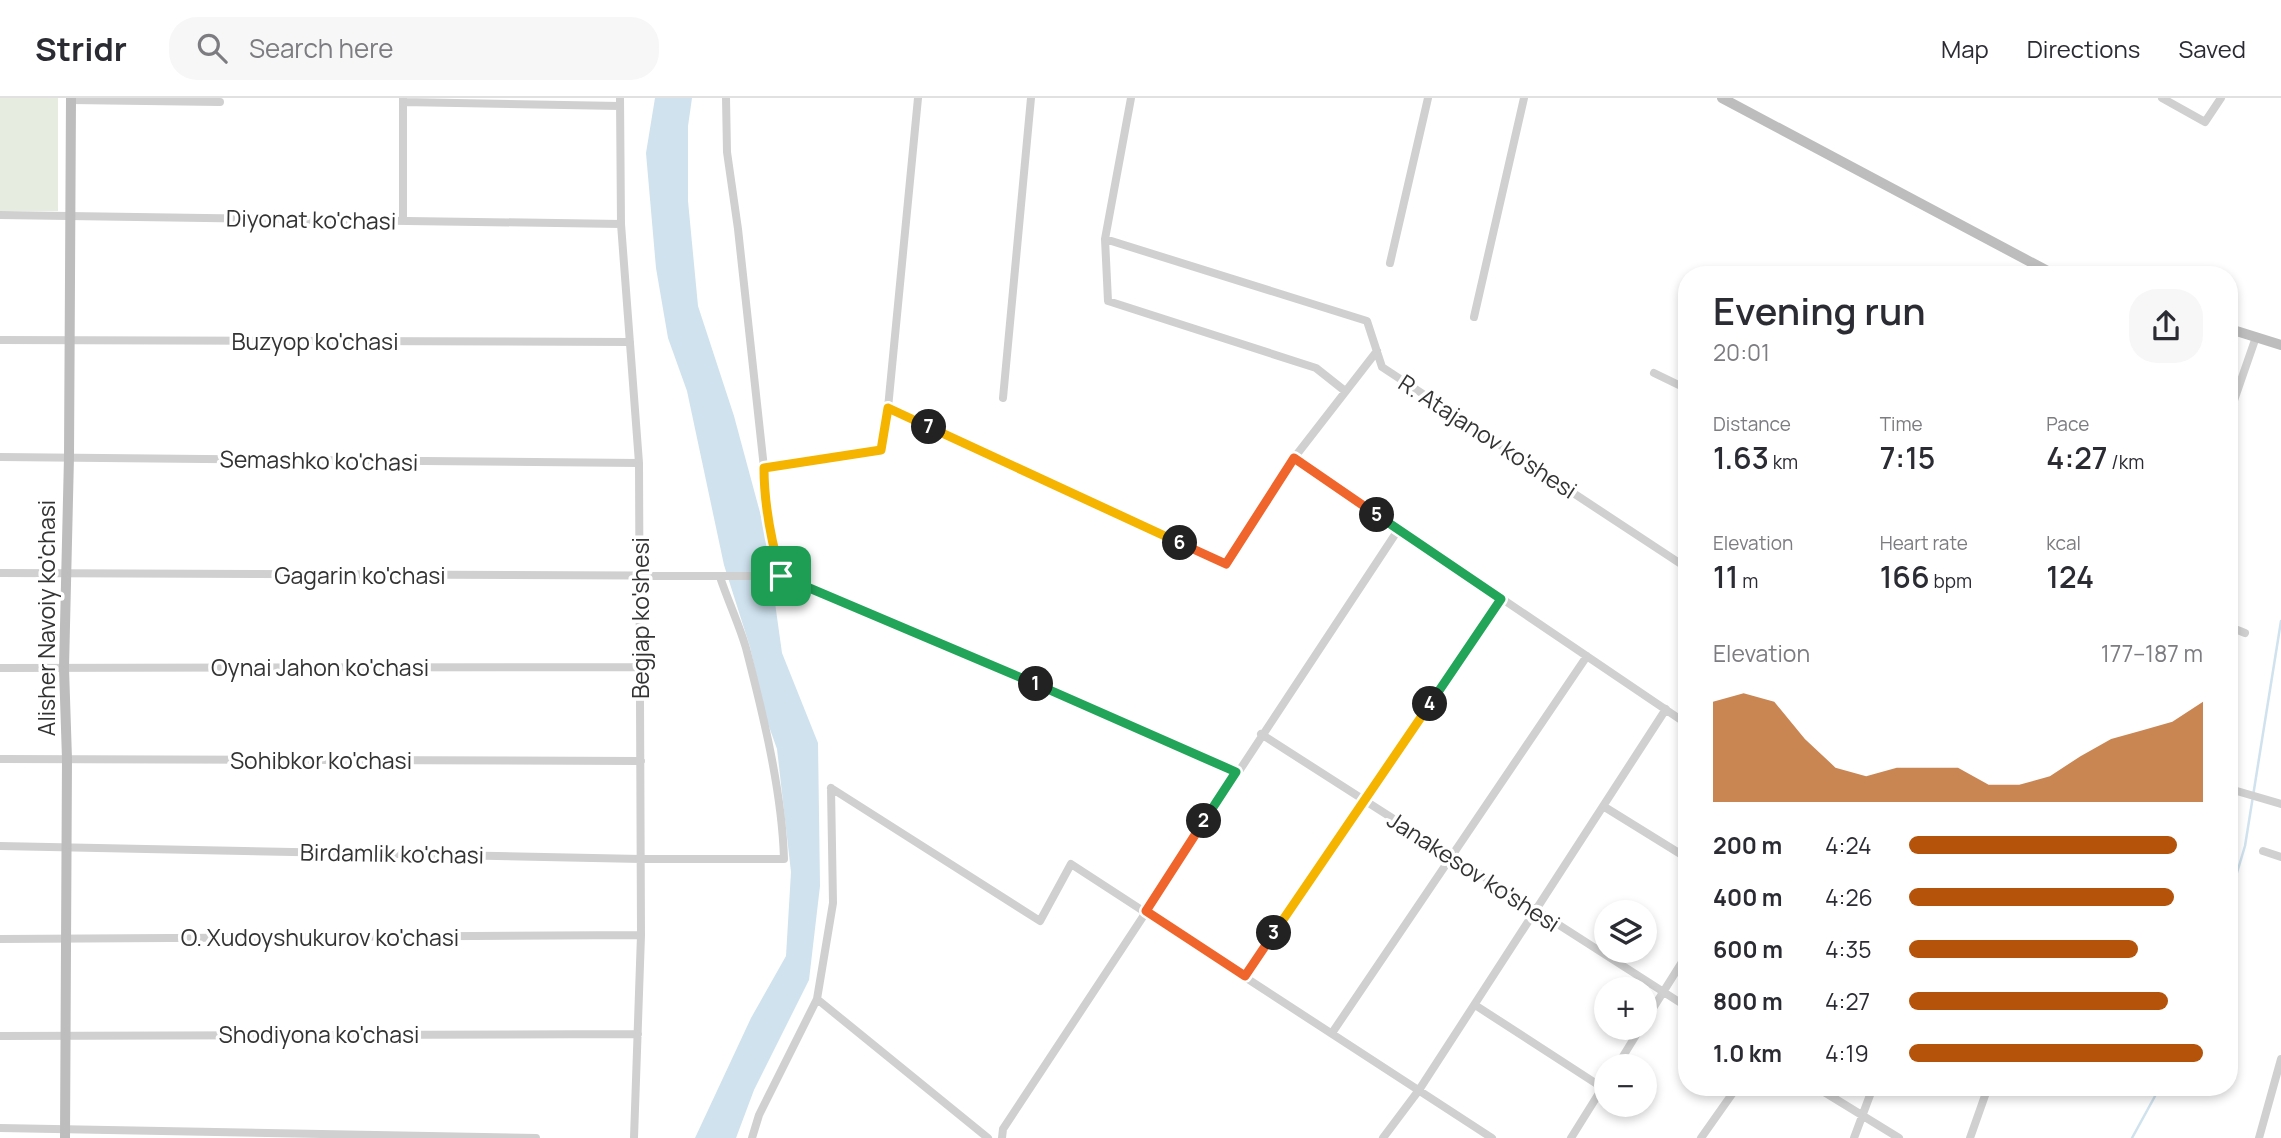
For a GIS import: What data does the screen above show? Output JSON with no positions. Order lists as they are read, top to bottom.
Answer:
{
  "streets": {
    "street": [
      "Diyonat ko'chasi",
      "Buzyop ko'chasi",
      "R. Atajanov ko'shesi",
      "Semashko ko'chasi",
      "Gagarin ko'chasi",
      "Alisher Navoiy ko'chasi",
      "Begjap ko'shesi",
      "Oynai Jahon ko'chasi",
      "Sohibkor ko'chasi",
      "Birdamlik ko'chasi",
      "Janakesov ko'shesi",
      "O. Xudoyshukurov ko'chasi",
      "Shodiyona ko'chasi"
    ]
  },
  "crossings": [
    ["Diyonat ko'chasi", "Alisher Navoiy ko'chasi"],
    ["Diyonat ko'chasi", "Begjap ko'shesi"],
    ["Buzyop ko'chasi", "Alisher Navoiy ko'chasi"],
    ["Buzyop ko'chasi", "Begjap ko'shesi"],
    ["Semashko ko'chasi", "Alisher Navoiy ko'chasi"],
    ["Semashko ko'chasi", "Begjap ko'shesi"],
    ["Gagarin ko'chasi", "Alisher Navoiy ko'chasi"],
    ["Gagarin ko'chasi", "Begjap ko'shesi"],
    ["Gagarin ko'chasi", "Birdamlik ko'chasi"],
    ["Alisher Navoiy ko'chasi", "Oynai Jahon ko'chasi"],
    ["Alisher Navoiy ko'chasi", "Sohibkor ko'chasi"],
    ["Alisher Navoiy ko'chasi", "Birdamlik ko'chasi"],
    ["Alisher Navoiy ko'chasi", "O. Xudoyshukurov ko'chasi"],
    ["Alisher Navoiy ko'chasi", "Shodiyona ko'chasi"],
    ["Begjap ko'shesi", "Oynai Jahon ko'chasi"],
    ["Begjap ko'shesi", "Sohibkor ko'chasi"],
    ["Begjap ko'shesi", "Birdamlik ko'chasi"],
    ["Begjap ko'shesi", "O. Xudoyshukurov ko'chasi"],
    ["Begjap ko'shesi", "Shodiyona ko'chasi"]
  ],
  "page": {
    "header": "Stridr",
    "search": "Search here",
    "nav": ["Map", "Directions", "Saved"],
    "heading": ["Evening run", "20:01"],
    "stats": [
      ["Distance", "1.63 km"],
      ["Time", "7:15"],
      ["Pace", "4:27 /km"],
      ["Elevation", "11 m"],
      ["Heart rate", "166 bpm"],
      ["kcal", "124"]
    ],
    "pins": [
      "7",
      "5",
      "6",
      "1",
      "4",
      "2",
      "3"
    ],
    "chart": ["Elevation", "177–187 m"],
    "list": [
      {
        "name": "200 m",
        "note": "4:24"
      },
      {
        "name": "400 m",
        "note": "4:26"
      },
      {
        "name": "600 m",
        "note": "4:35"
      },
      {
        "name": "800 m",
        "note": "4:27"
      },
      {
        "name": "1.0 km",
        "note": "4:19"
      }
    ],
    "map_buttons": ["+", "−"]
  }
}
